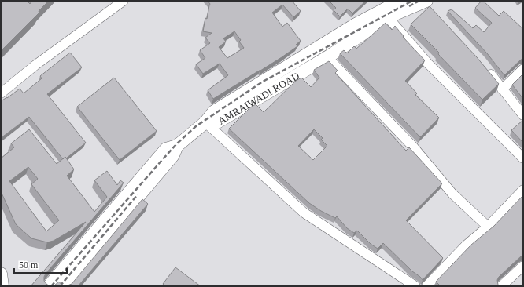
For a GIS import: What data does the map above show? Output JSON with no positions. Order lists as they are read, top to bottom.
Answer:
{
  "streets": {
    "main road": ["AMRAIWADI ROAD"]
  },
  "scale_bar": "50 m"
}
